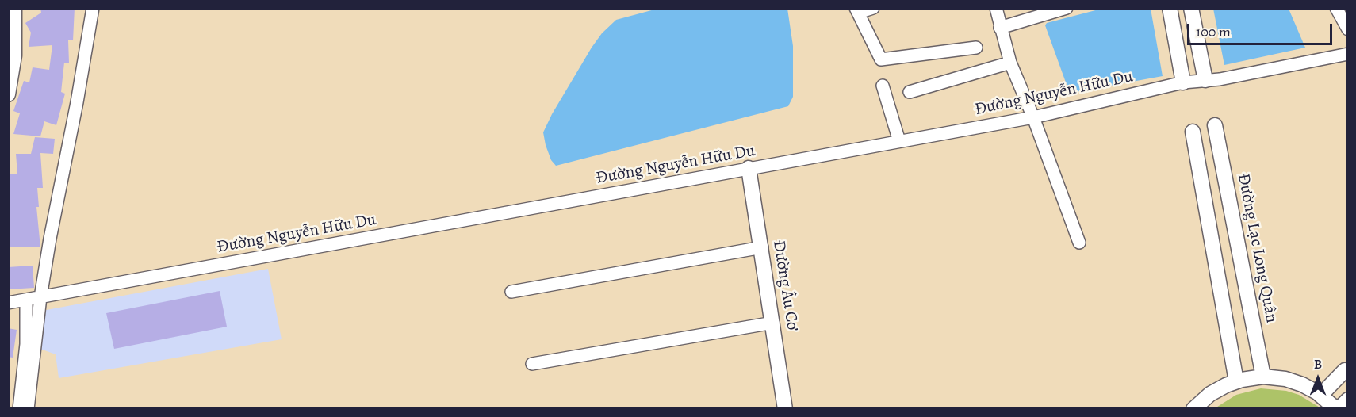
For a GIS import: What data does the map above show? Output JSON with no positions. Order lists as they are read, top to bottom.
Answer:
{
  "streets": {
    "main road": ["Đường Lạc Long Quân", "Đường Âu Cơ"],
    "street": ["Đường Nguyễn Hữu Du"]
  },
  "crossings": [
    ["Đường Nguyễn Hữu Du", "Đường Âu Cơ"]
  ],
  "scale_bar": "100 m",
  "north": "top"
}
